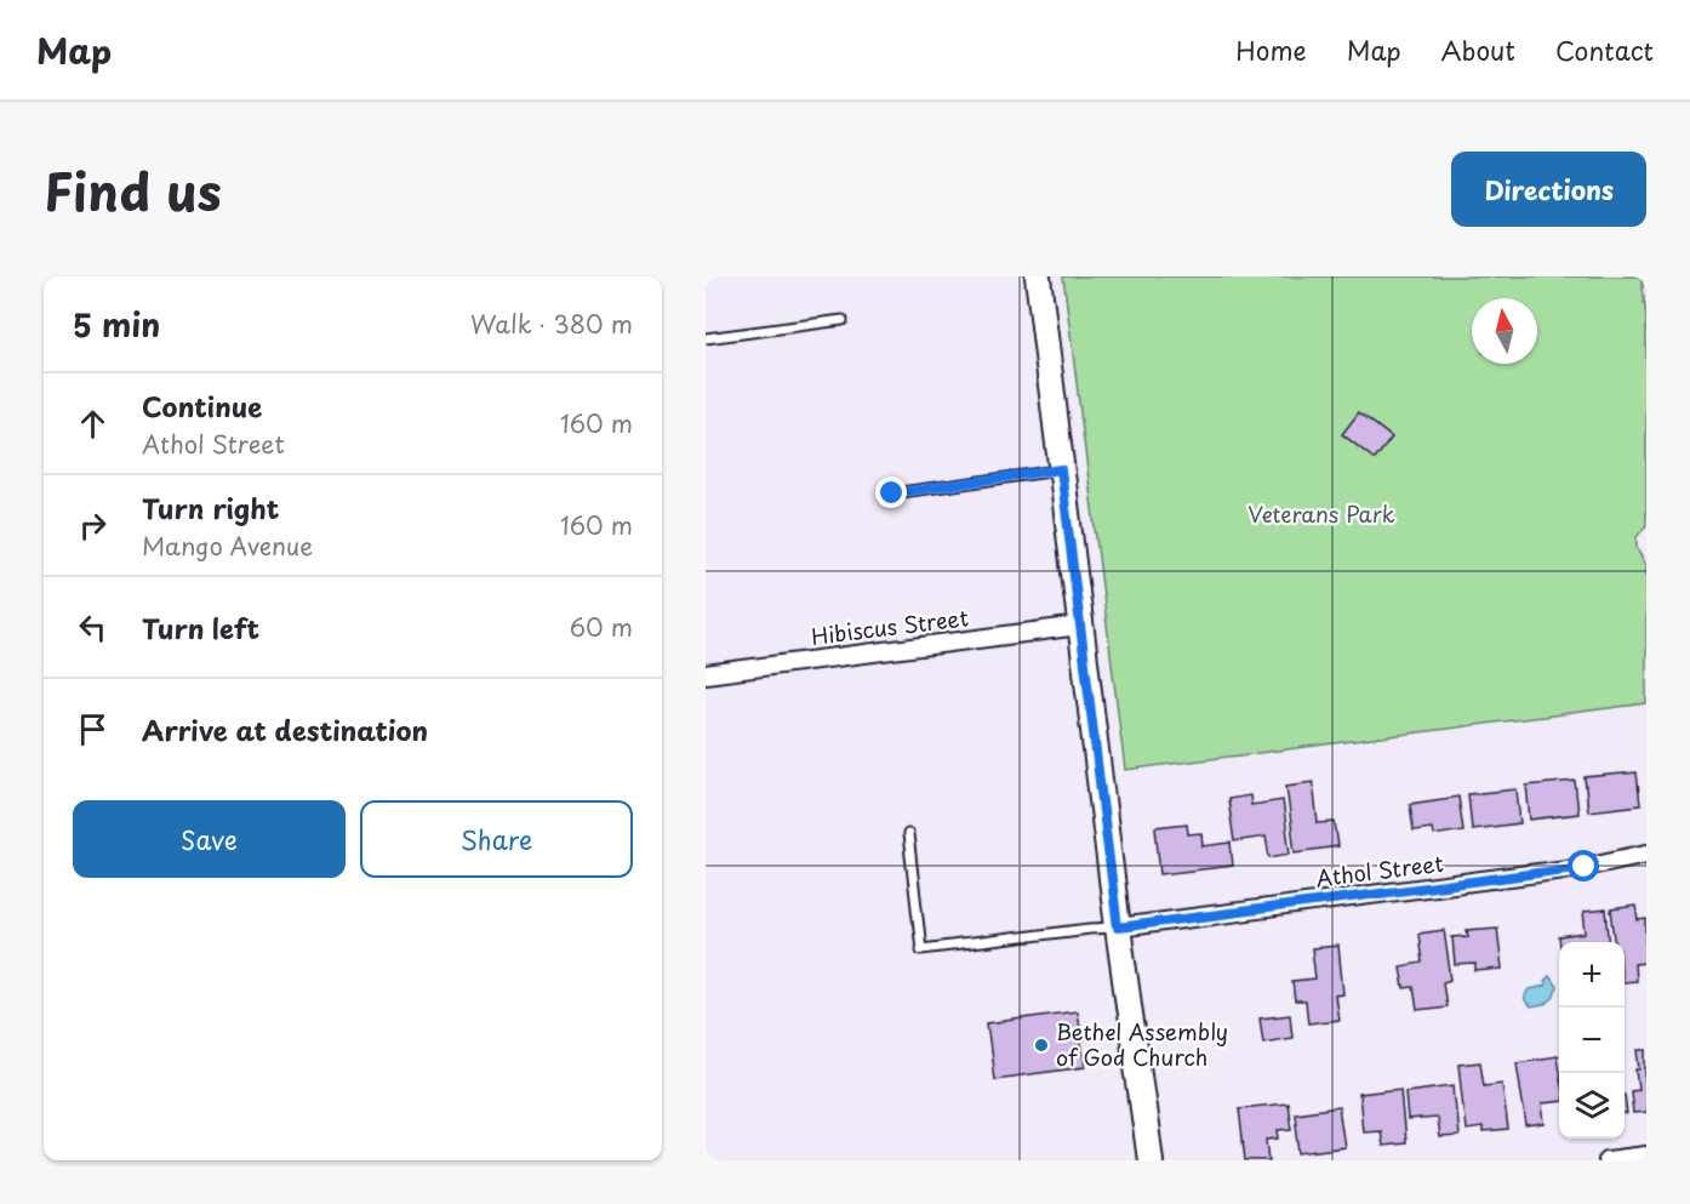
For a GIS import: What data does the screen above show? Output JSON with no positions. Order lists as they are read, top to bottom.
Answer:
{
  "streets": {
    "street": ["Hibiscus Street", "Athol Street"]
  },
  "parks": ["Veterans Park"],
  "places": ["Bethel Assembly of God Church"],
  "north": "top",
  "page": {
    "header": "Map",
    "nav": [
      "Home",
      "Map",
      "About",
      "Contact"
    ],
    "title": "Find us",
    "buttons": [
      "Directions",
      ["Save", "Share"]
    ],
    "heading": ["5 min", "Walk · 380 m"],
    "list": [
      ["Continue", "Athol Street", "160 m"],
      ["Turn right", "Mango Avenue", "160 m"],
      ["Turn left", "60 m"],
      "Arrive at destination"
    ],
    "map_buttons": ["+", "−"]
  }
}
